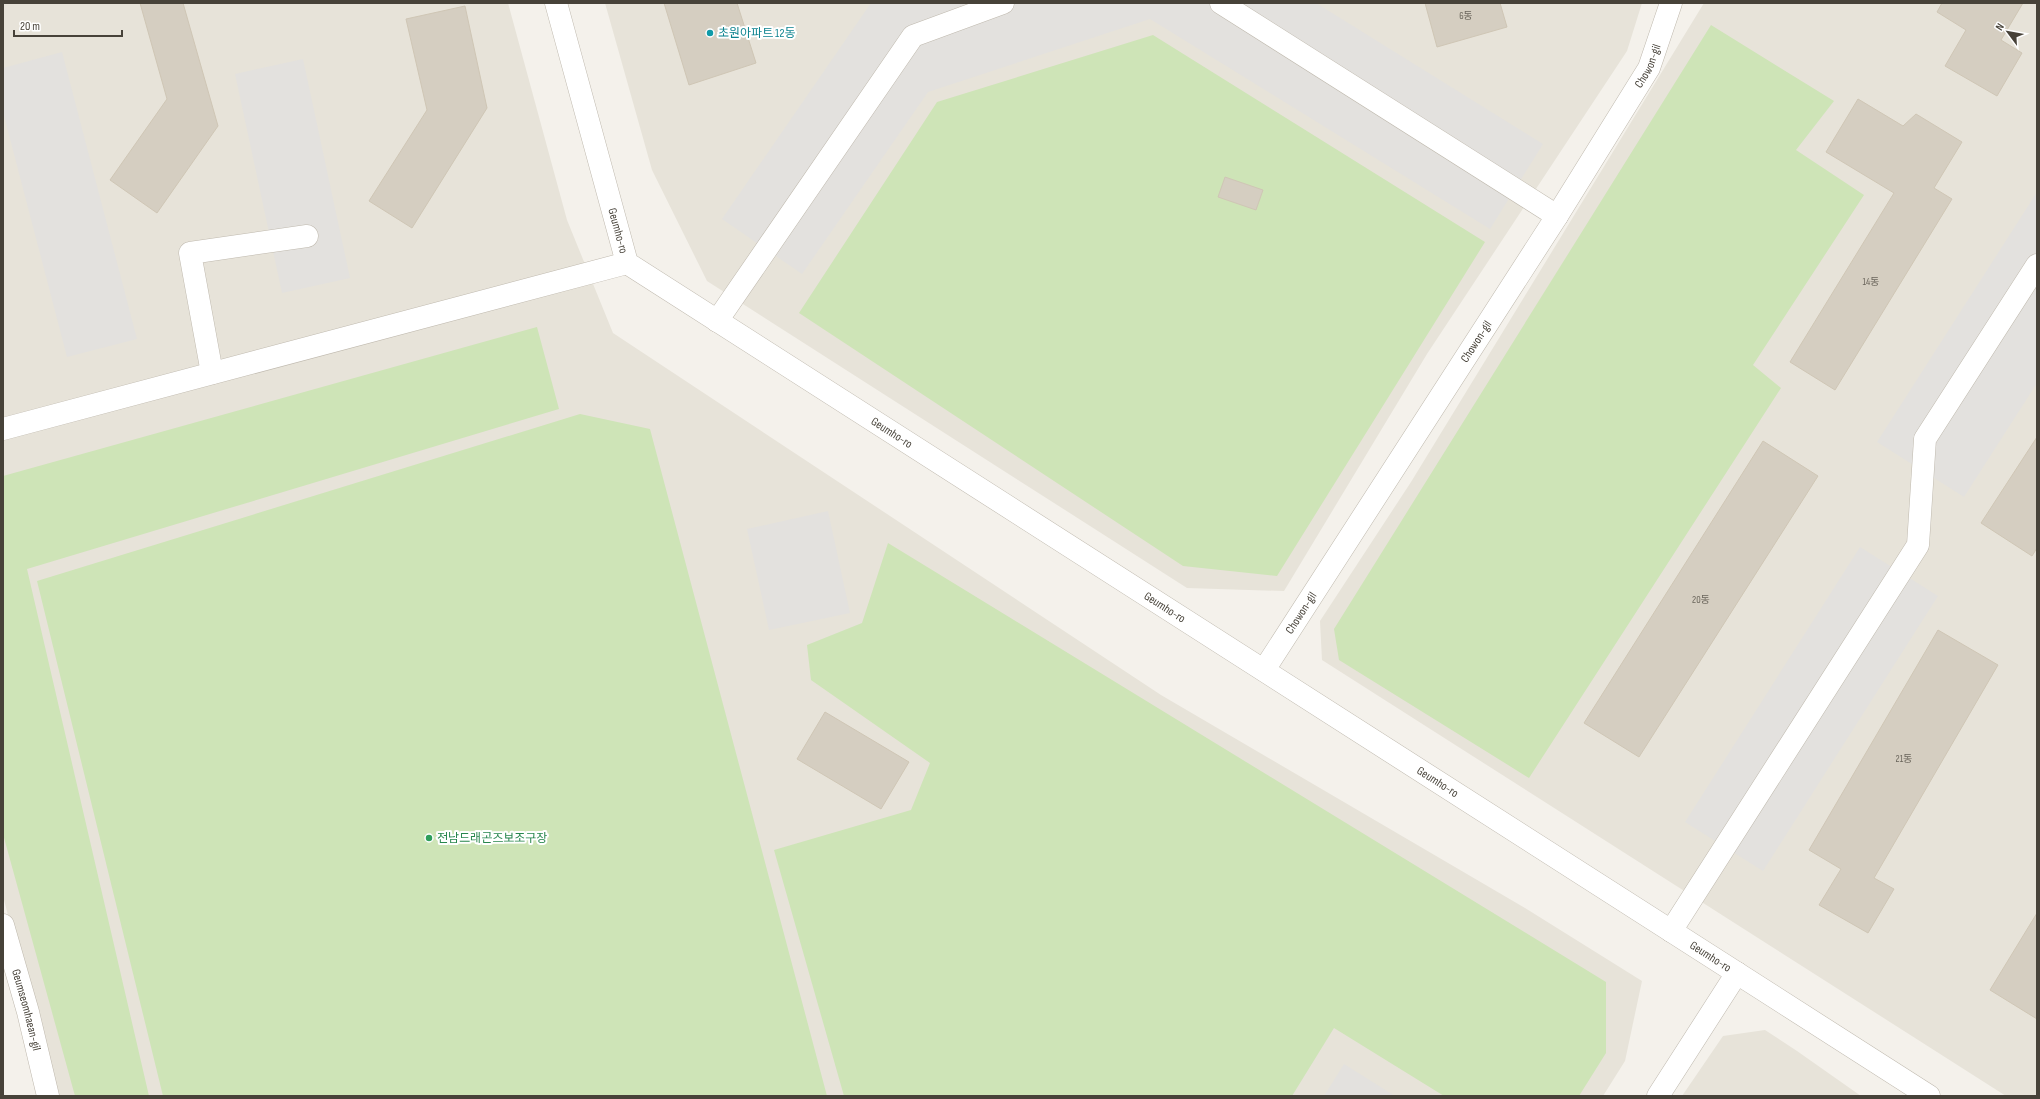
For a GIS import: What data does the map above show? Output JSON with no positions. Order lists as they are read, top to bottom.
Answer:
{
  "streets": {
    "street": ["Chowon-gil", "Geumho-ro", "Geumseomhaean-gil"]
  },
  "crossings": [
    ["Chowon-gil", "Geumho-ro"]
  ],
  "places": ["초원아파트 12동", "전남드래곤즈보조구장"],
  "house_numbers": [
    "6동",
    "14동",
    "20동",
    "21동"
  ],
  "scale_bar": "20 m",
  "north": "top left"
}
